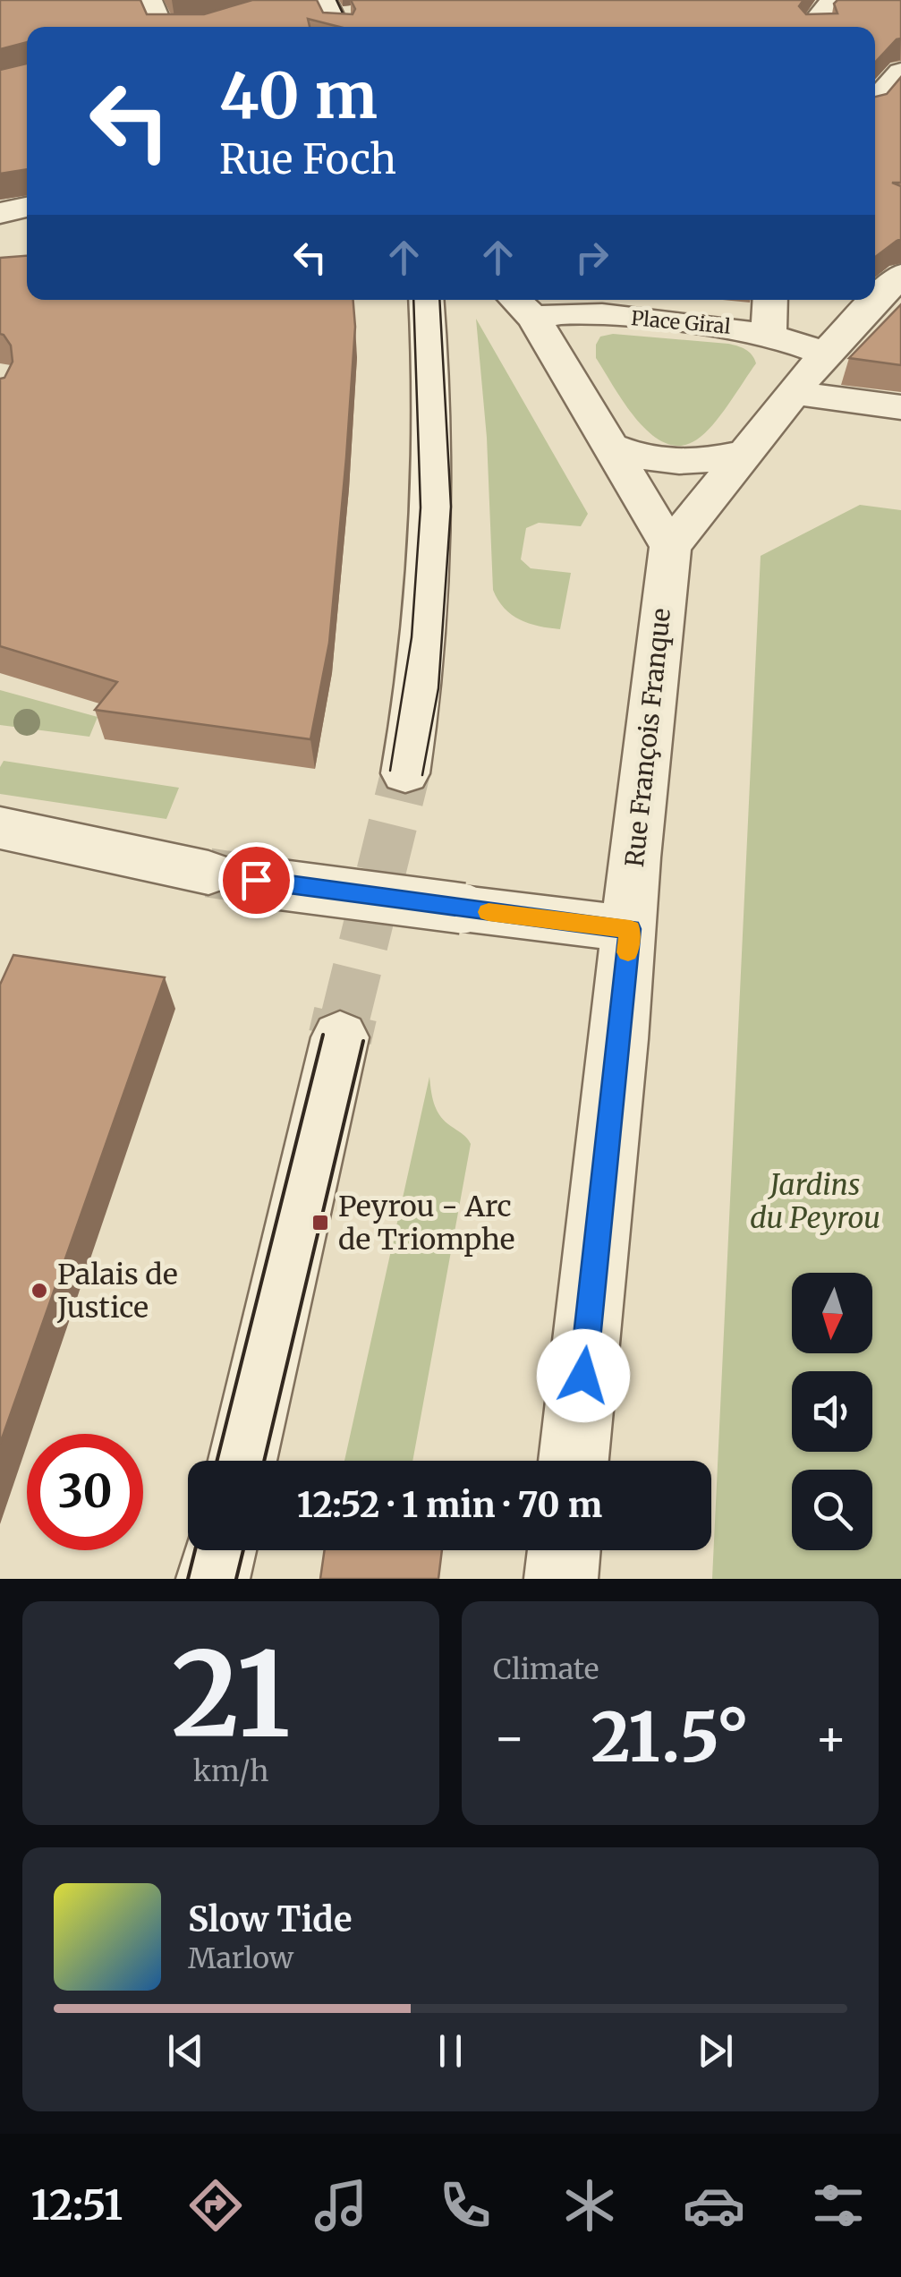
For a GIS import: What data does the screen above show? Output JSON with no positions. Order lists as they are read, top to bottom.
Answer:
{
  "streets": {
    "street": ["Place Giral", "Rue François Franque"]
  },
  "crossings": [
    ["Place Giral", "Rue François Franque"]
  ],
  "parks": ["Jardins du Peyrou"],
  "places": {
    "transit": ["Peyrou - Arc de Triomphe"],
    "other": ["Palais de Justice"]
  },
  "north": "bottom",
  "page": {
    "turn": ["40 m", "Rue Foch"],
    "limit": "30",
    "trip": "12:52 · 1 min · 70 m",
    "tile": [
      ["21", "km/h"],
      "Climate"
    ],
    "heat": ["−", "21.5°", "+"],
    "song": ["Slow Tide", "Marlow"],
    "tabs": "12:51"
  }
}
